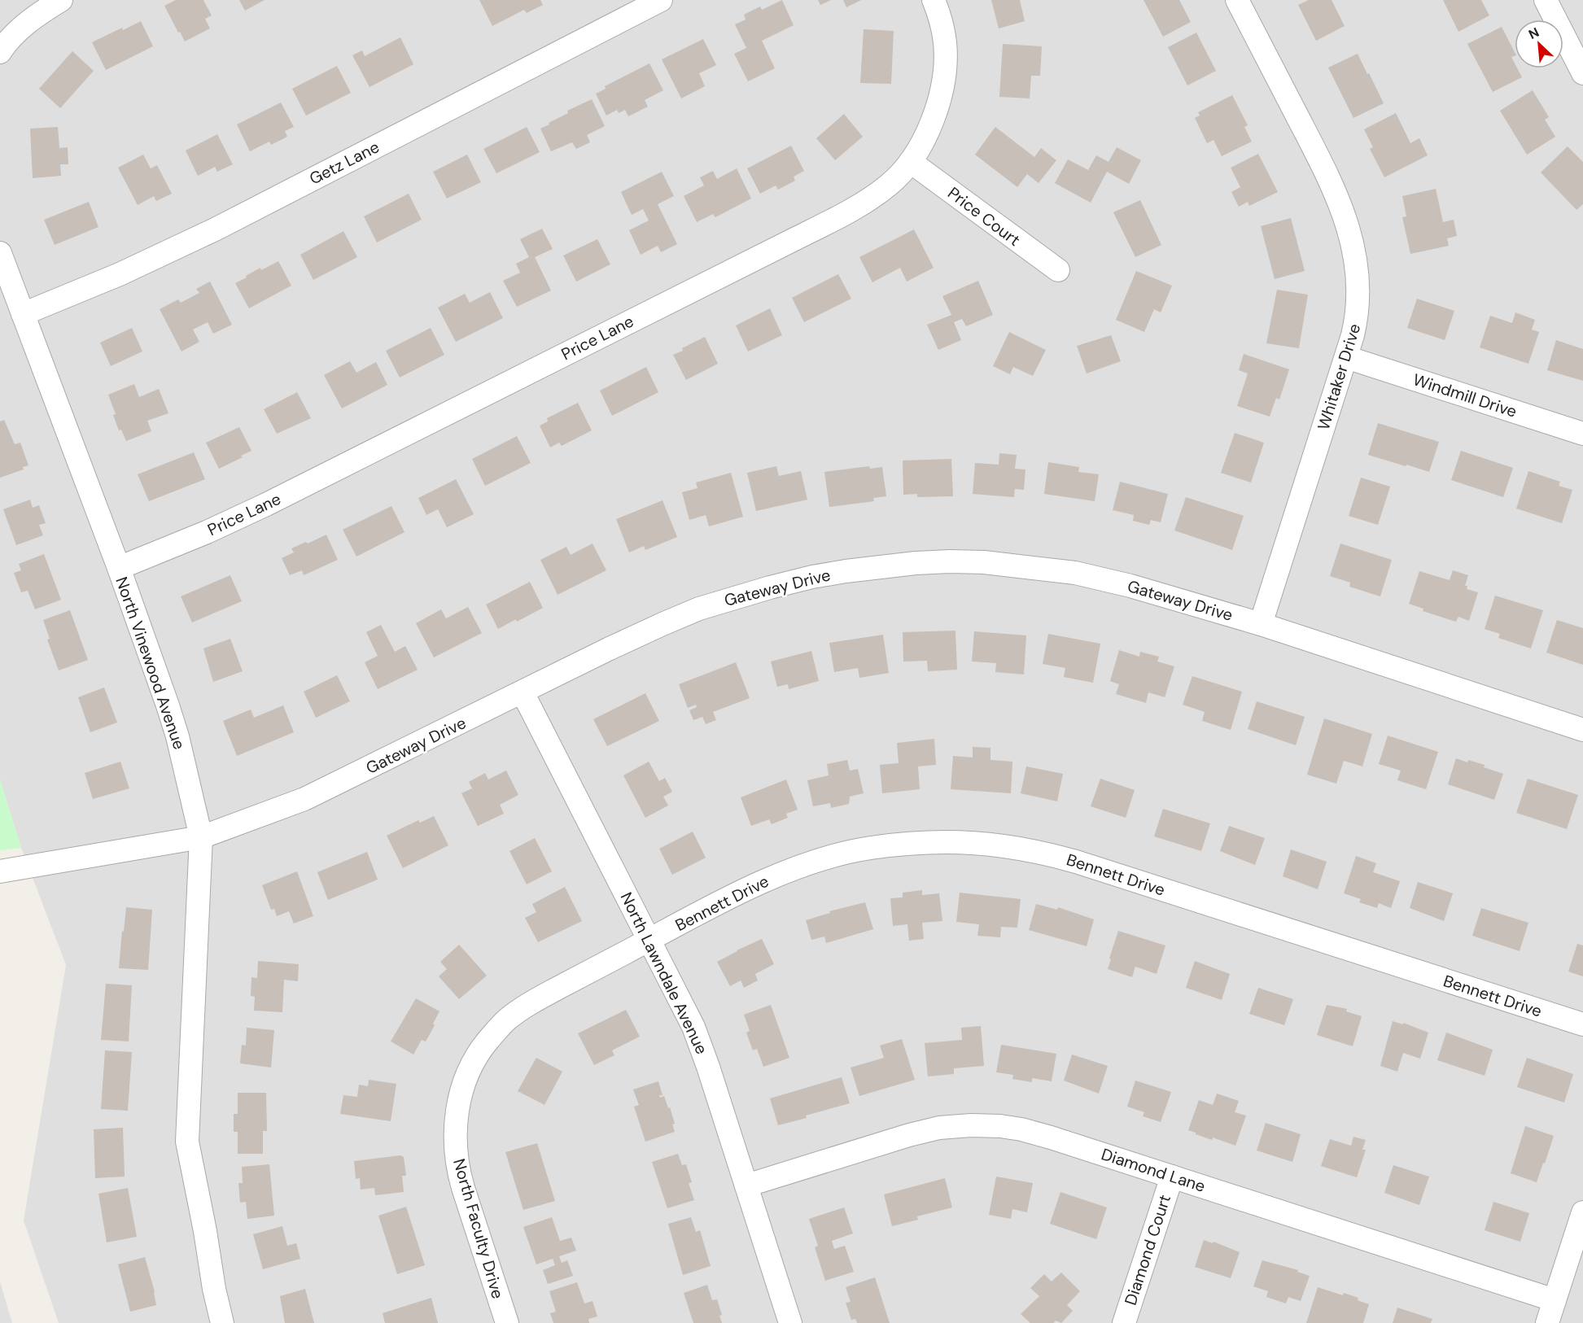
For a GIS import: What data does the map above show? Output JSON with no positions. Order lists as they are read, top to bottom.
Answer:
{
  "streets": {
    "street": [
      "Getz Lane",
      "Price Court",
      "Price Lane",
      "Whitaker Drive",
      "Windmill Drive",
      "Gateway Drive",
      "North Vinewood Avenue",
      "Bennett Drive",
      "North Lawndale Avenue",
      "Diamond Lane",
      "North Faculty Drive",
      "Diamond Court"
    ]
  },
  "crossings": [
    ["Getz Lane", "North Vinewood Avenue"],
    ["Price Court", "Price Lane"],
    ["Price Lane", "North Vinewood Avenue"],
    ["Whitaker Drive", "Windmill Drive"],
    ["Whitaker Drive", "Gateway Drive"],
    ["Gateway Drive", "North Vinewood Avenue"],
    ["Gateway Drive", "North Lawndale Avenue"],
    ["Bennett Drive", "North Lawndale Avenue"],
    ["Bennett Drive", "North Faculty Drive"],
    ["North Lawndale Avenue", "Diamond Lane"],
    ["North Lawndale Avenue", "North Faculty Drive"],
    ["Diamond Lane", "Diamond Court"]
  ],
  "north": "top left"
}
